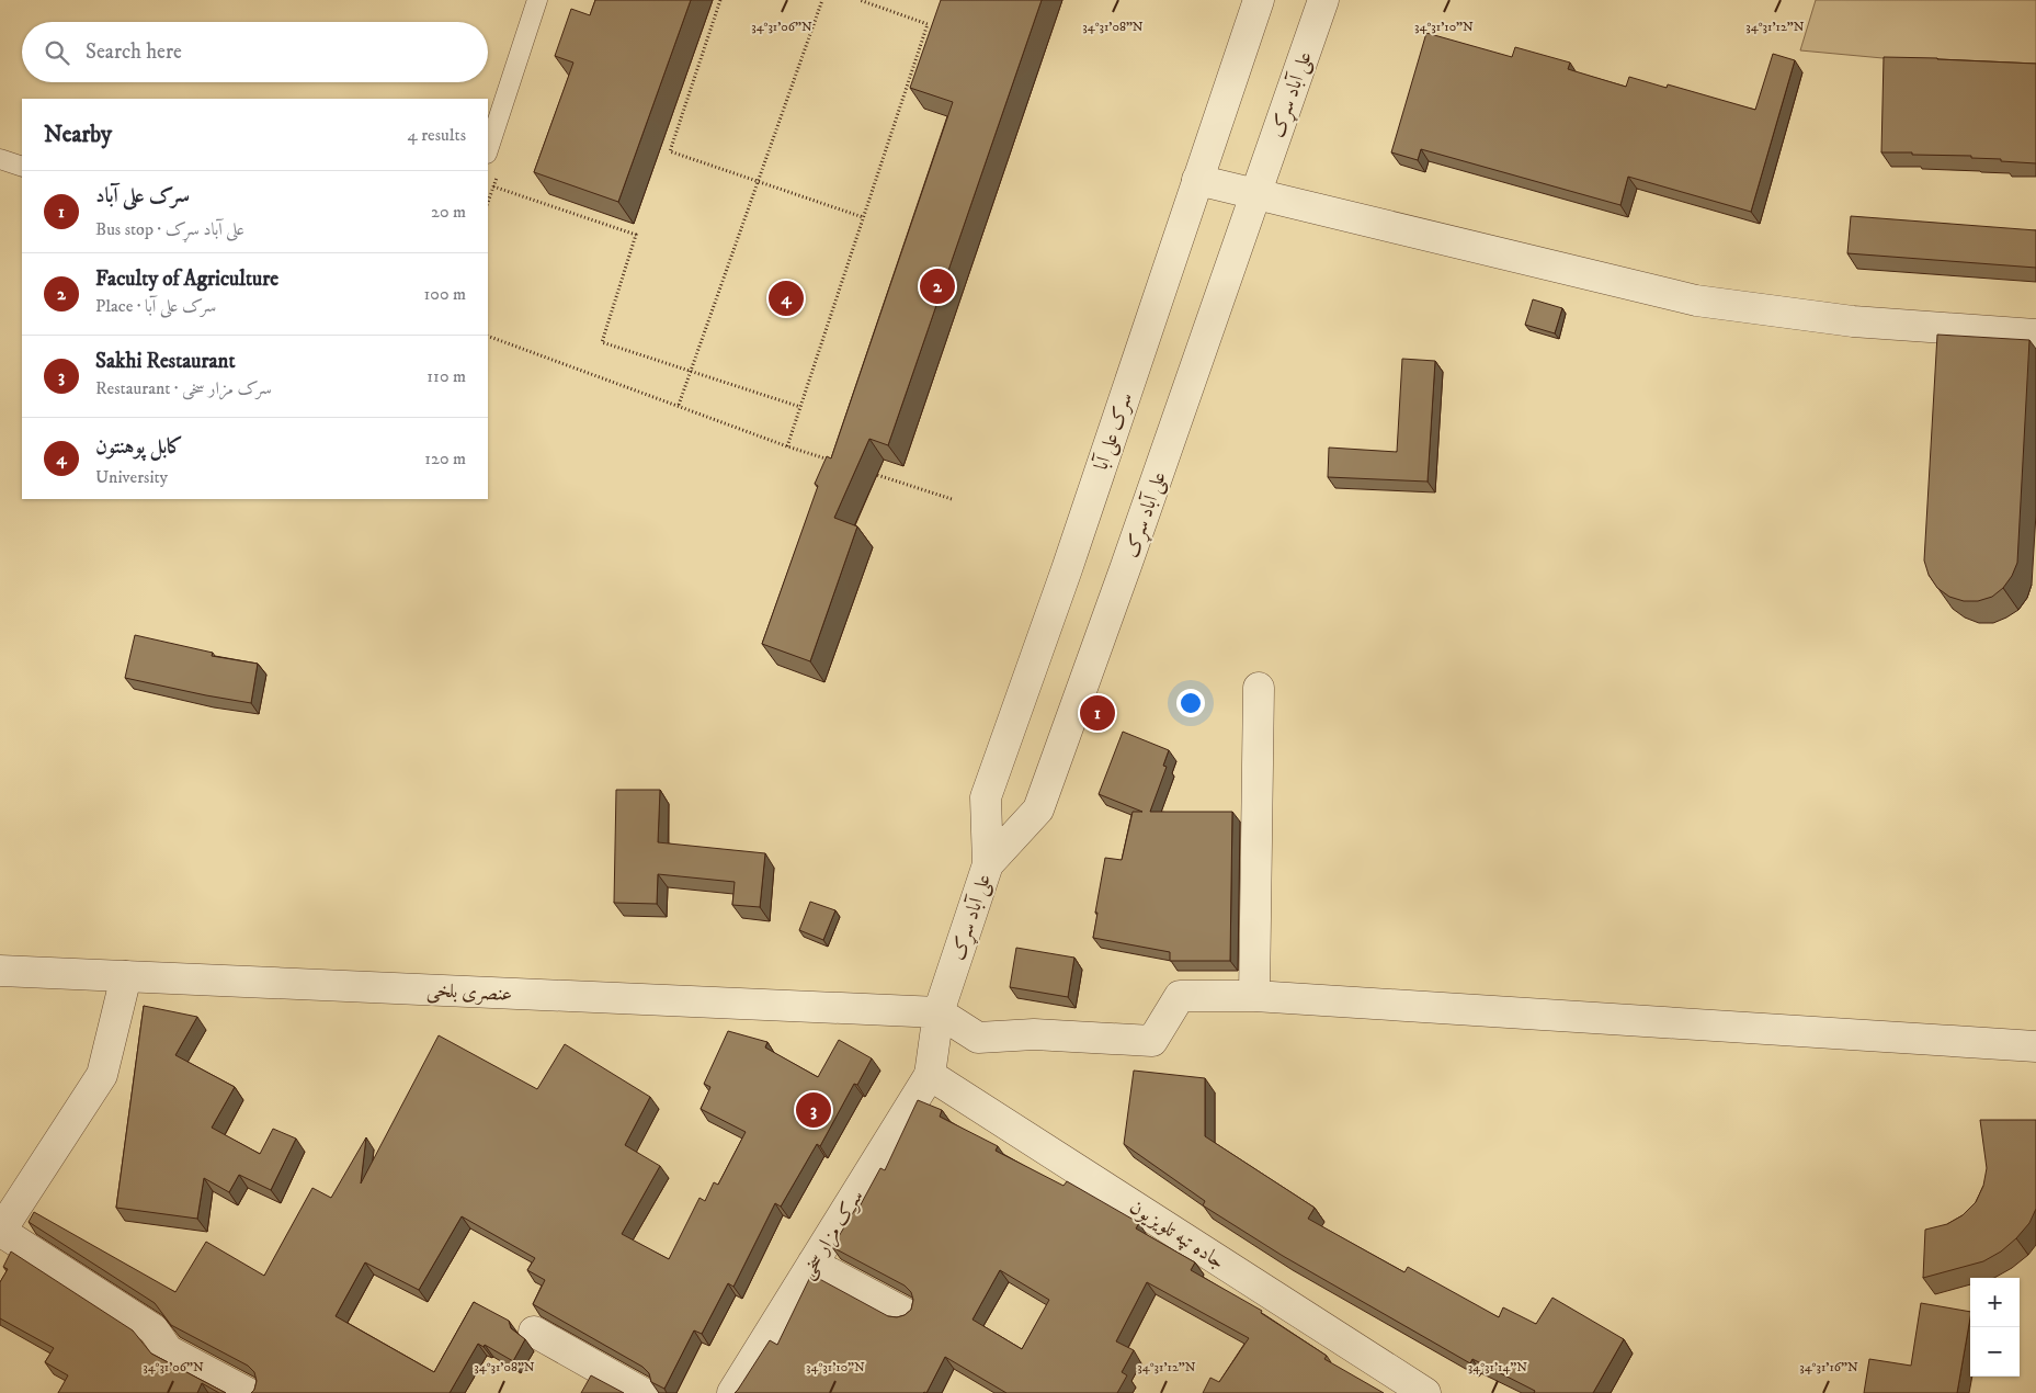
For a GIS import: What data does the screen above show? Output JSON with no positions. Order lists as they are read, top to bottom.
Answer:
{
  "streets": {
    "street": [
      "علی آباد سړک",
      "سرک علی آبا",
      "عنصری بلخی",
      "سرک مزار سخی",
      "جاده تپه تلویزیون"
    ]
  },
  "crossings": [
    ["علی آباد سړک", "سرک علی آبا"],
    ["علی آباد سړک", "عنصری بلخی"],
    ["علی آباد سړک", "سرک مزار سخی"],
    ["علی آباد سړک", "جاده تپه تلویزیون"],
    ["سرک مزار سخی", "جاده تپه تلویزیون"]
  ],
  "page": {
    "search": "Search here",
    "heading": ["Nearby", "4 results"],
    "list": [
      {
        "mark": "1",
        "name": "سرک علی آباد",
        "note": "Bus stop · علی آباد سړک",
        "value": "20 m"
      },
      {
        "mark": "2",
        "name": "Faculty of Agriculture",
        "note": "Place · سرک علی آبا",
        "value": "100 m"
      },
      {
        "mark": "3",
        "name": "Sakhi Restaurant",
        "note": "Restaurant · سرک مزار سخی",
        "value": "110 m"
      },
      {
        "mark": "4",
        "name": "کابل پوهنتون",
        "note": "University",
        "value": "120 m"
      }
    ],
    "pins": [
      "2",
      "4",
      "1",
      "3"
    ],
    "map_buttons": ["+", "−"]
  },
  "coordinates": [
    "34°31'06\"N",
    "34°31'08\"N",
    "34°31'10\"N",
    "34°31'12\"N",
    "34°31'14\"N",
    "34°31'16\"N"
  ]
}
